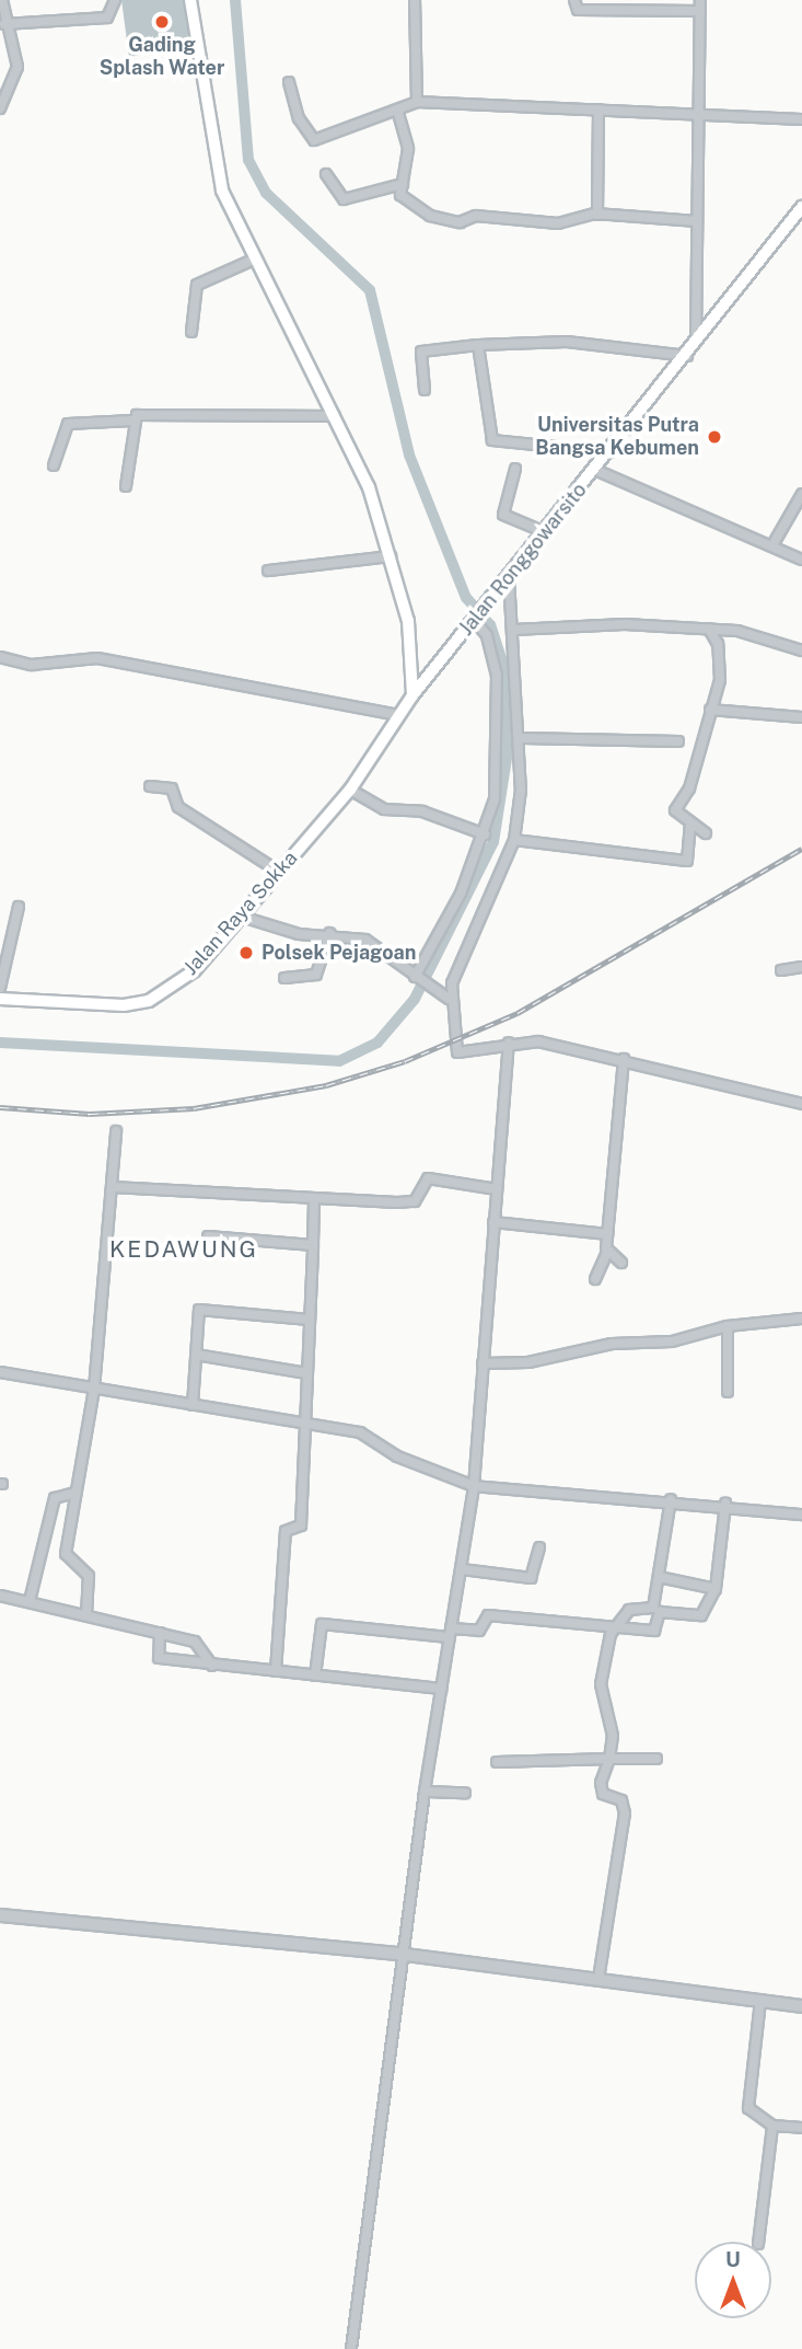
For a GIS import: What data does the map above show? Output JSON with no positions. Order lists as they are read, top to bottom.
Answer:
{
  "streets": {
    "main road": ["Jalan Ronggowarsito", "Jalan Raya Sokka"]
  },
  "crossings": [
    ["Jalan Ronggowarsito", "Jalan Raya Sokka"]
  ],
  "districts": ["KEDAWUNG"],
  "places": ["Gading Splash Water", "Universitas Putra Bangsa Kebumen", "Polsek Pejagoan"],
  "north": "top"
}
